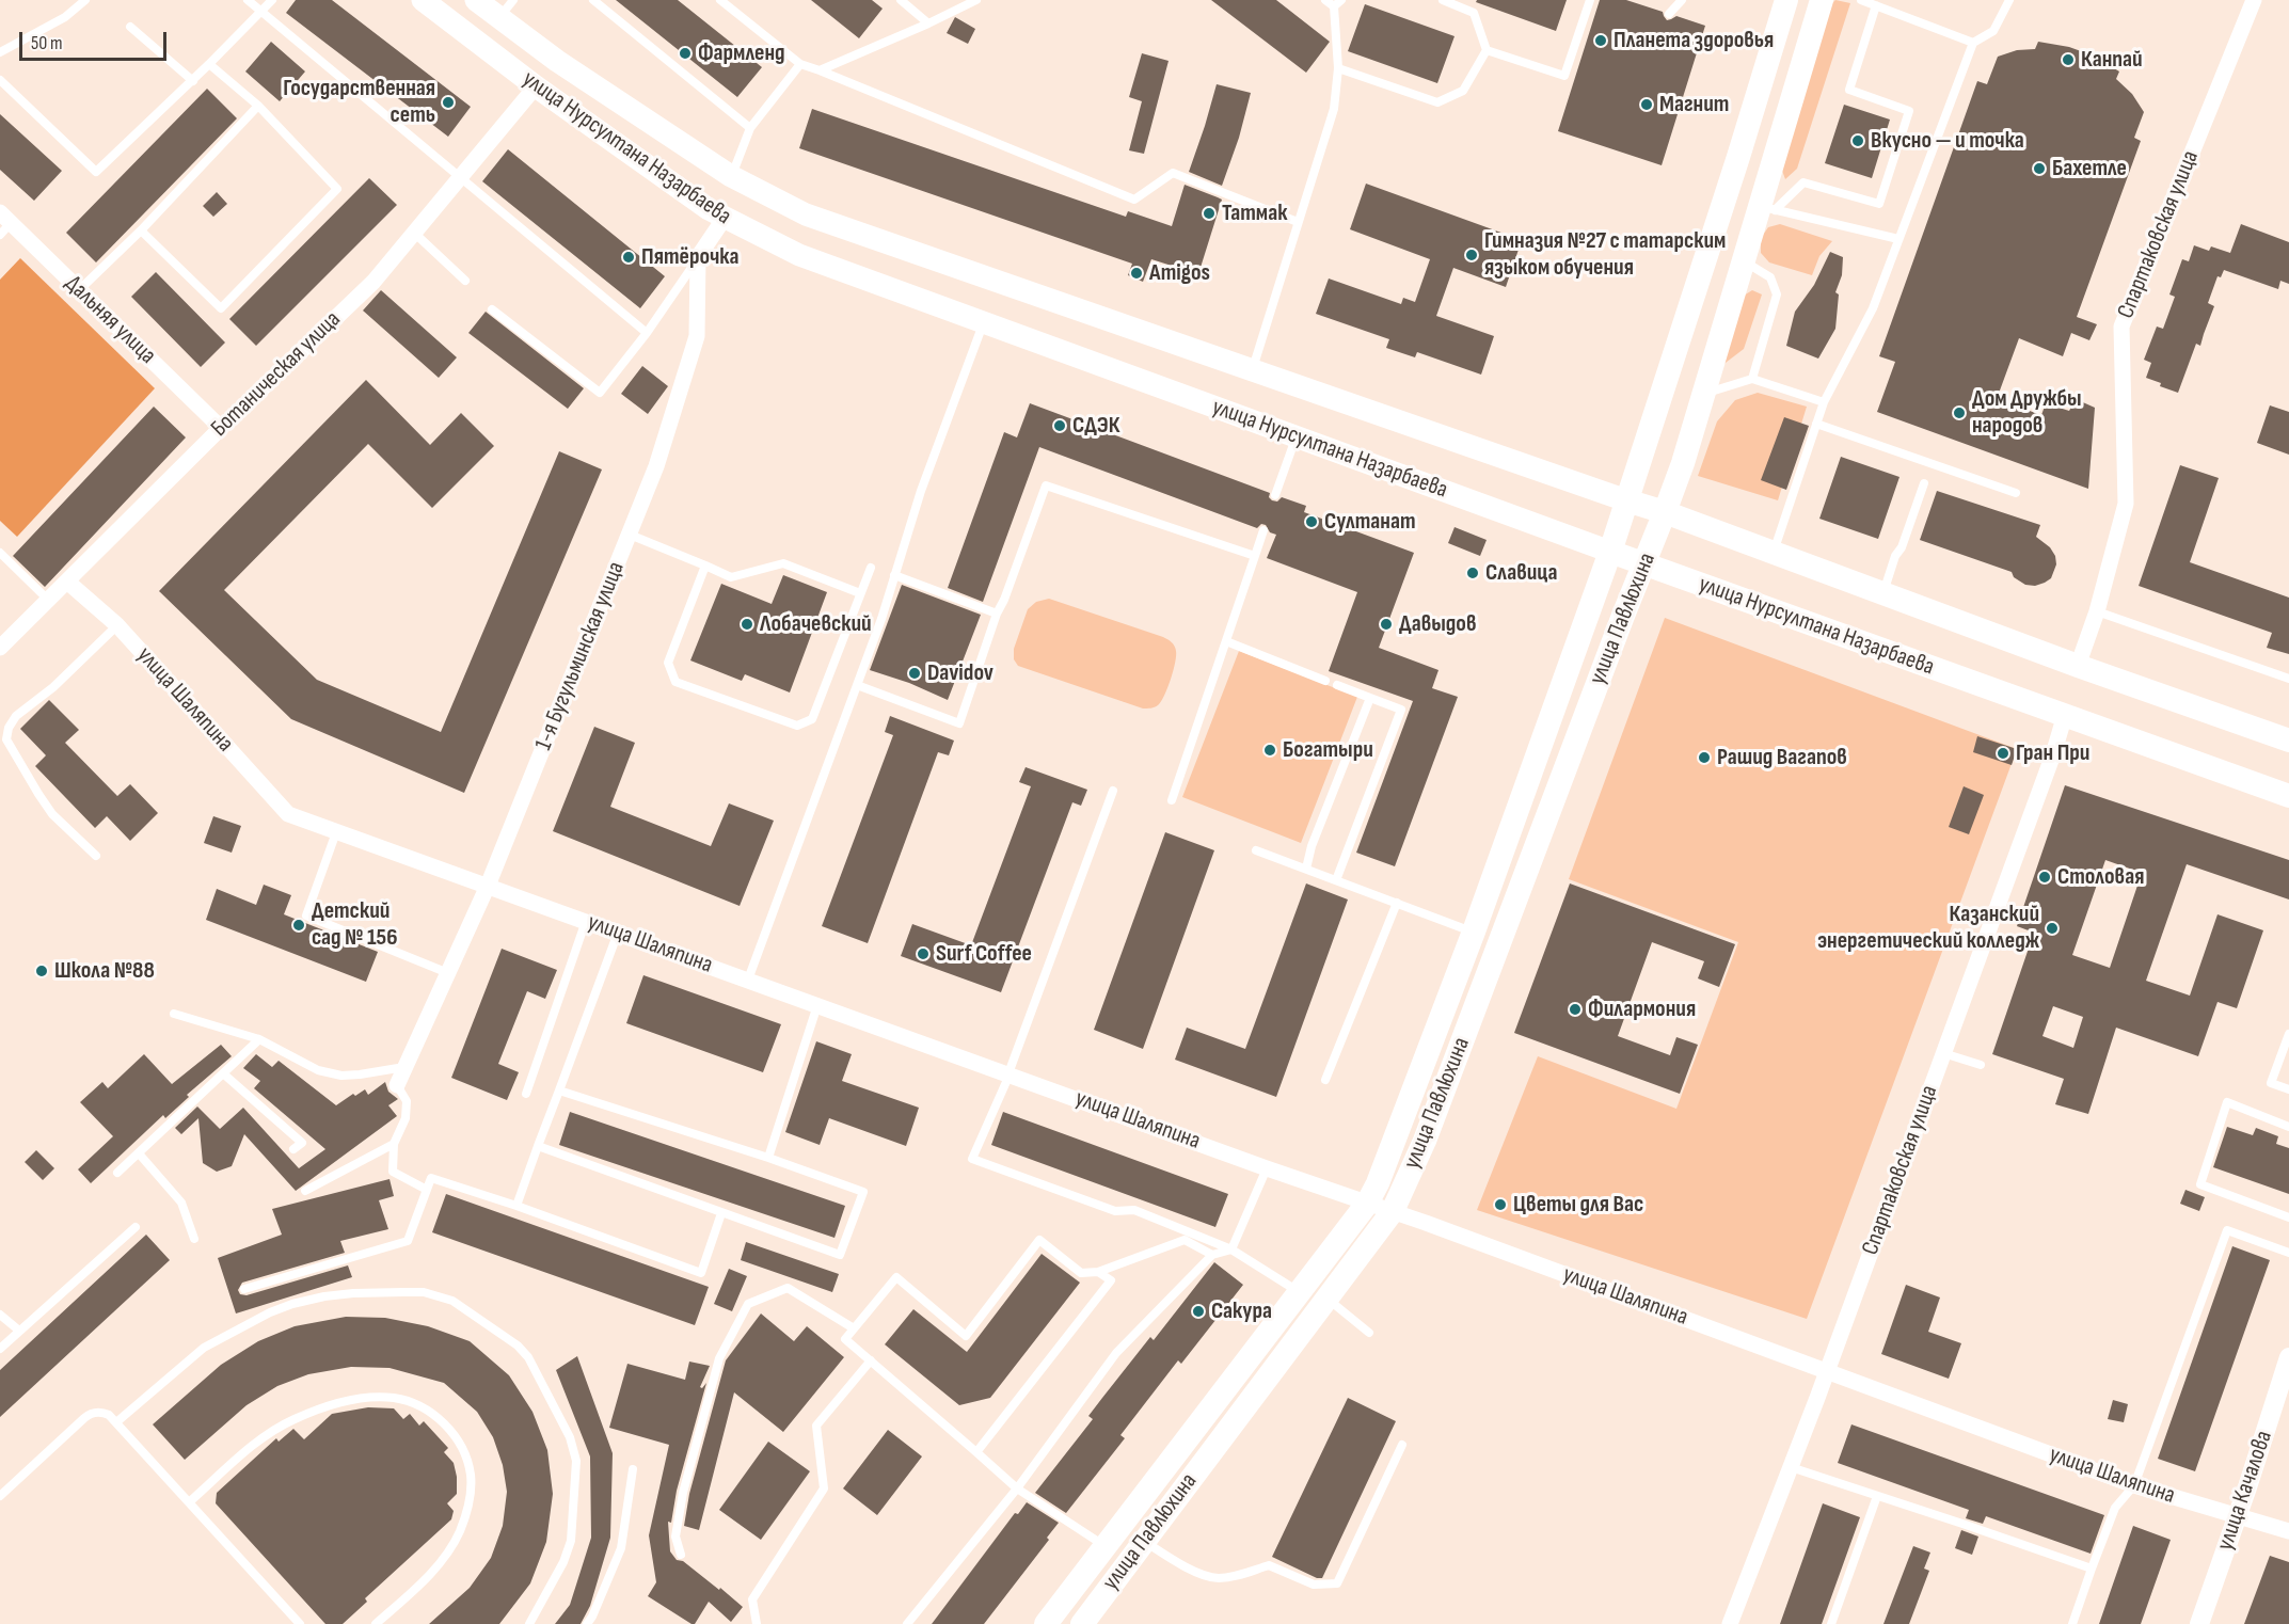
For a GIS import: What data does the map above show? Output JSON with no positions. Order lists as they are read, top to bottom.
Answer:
{
  "streets": {
    "main road": ["улица Нурсултана Назарбаева", "улица Павлюхина"],
    "street": [
      "Спартаковская улица",
      "Дальняя улица",
      "Ботаническая улица",
      "1-я Бугульминская улица",
      "улица Шаляпина",
      "улица Качалова"
    ]
  },
  "crossings": [
    ["улица Нурсултана Назарбаева", "Спартаковская улица"],
    ["улица Нурсултана Назарбаева", "Ботаническая улица"],
    ["улица Нурсултана Назарбаева", "улица Павлюхина"],
    ["Спартаковская улица", "улица Шаляпина"],
    ["Дальняя улица", "Ботаническая улица"],
    ["Ботаническая улица", "улица Шаляпина"],
    ["улица Павлюхина", "улица Шаляпина"],
    ["1-я Бугульминская улица", "улица Шаляпина"],
    ["улица Шаляпина", "улица Качалова"]
  ],
  "places": [
    "Планета здоровья",
    "Фармленд",
    "Канпай",
    "Государственная сеть",
    "Магнит",
    "Вкусно — и точка",
    "Бахетле",
    "Татмак",
    "Гимназия №27 с татарским языком обучения",
    "Пятёрочка",
    "Amigos",
    "Дом Дружбы народов",
    "СДЭК",
    "Султанат",
    "Славица",
    "Лобачевский",
    "Давыдов",
    "Davidov",
    "Богатыри",
    "Гран При",
    "Рашид Вагапов",
    "Столовая",
    "Детский сад № 156",
    "Казанский энергетический колледж",
    "Surf Coffee",
    "Школа №88",
    "Филармония",
    "Цветы для Вас",
    "Сакура"
  ],
  "scale_bar": "50 m"
}
